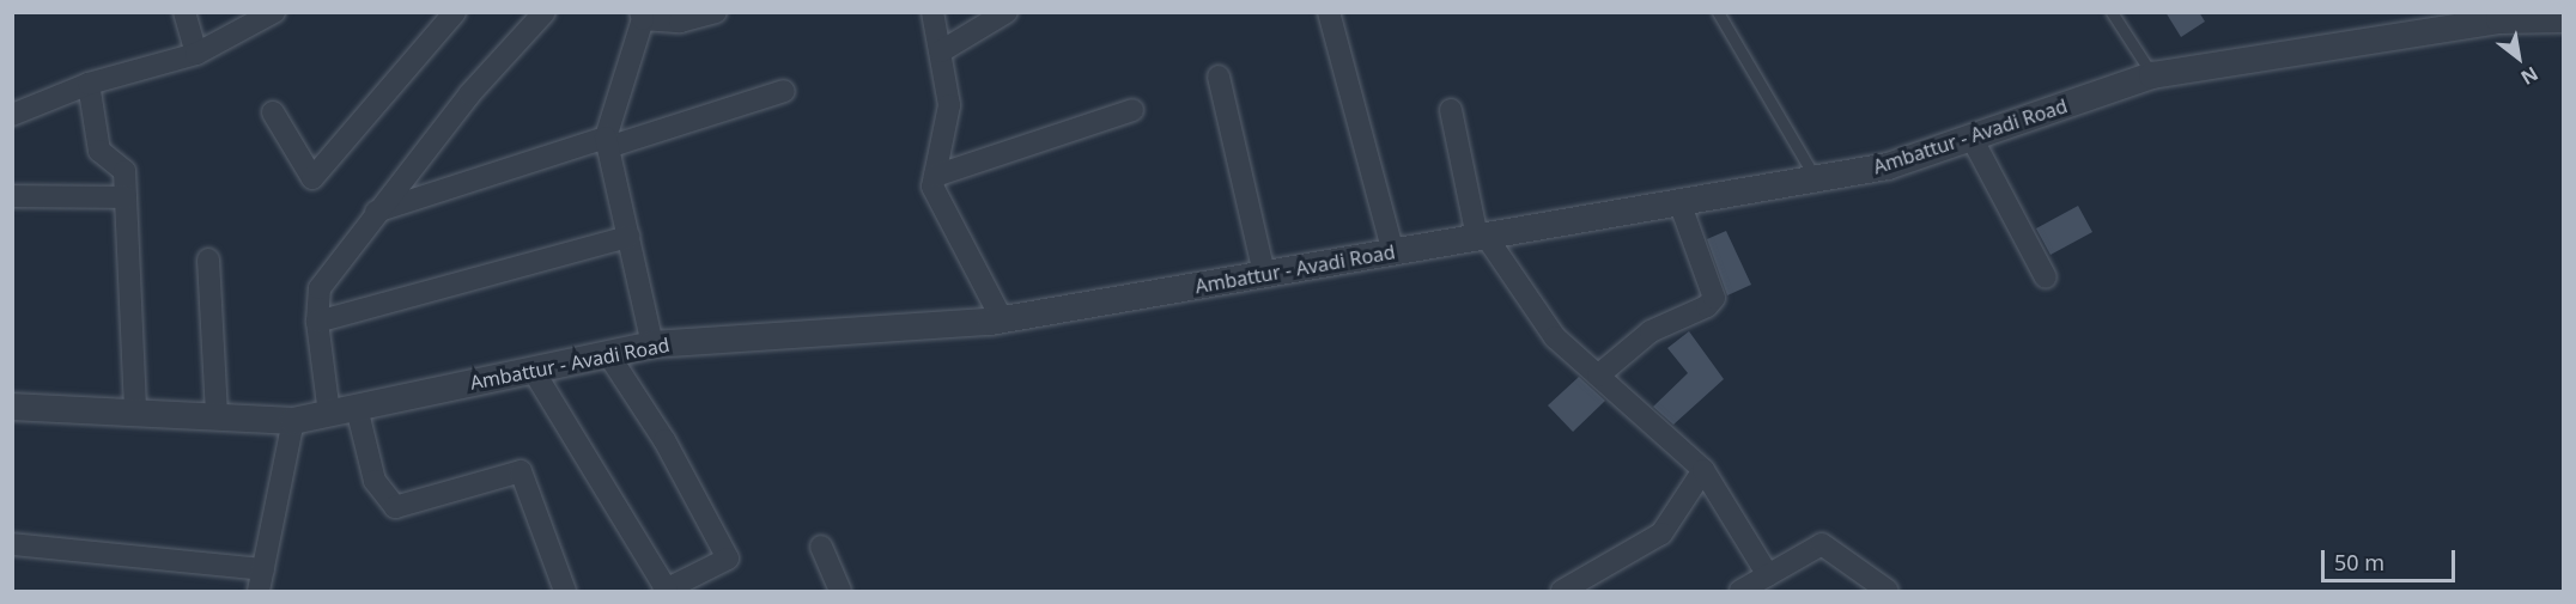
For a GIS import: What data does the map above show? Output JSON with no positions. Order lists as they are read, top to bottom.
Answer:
{
  "streets": {
    "street": ["Ambattur - Avadi Road"]
  },
  "scale_bar": "50 m",
  "north": "bottom right"
}
